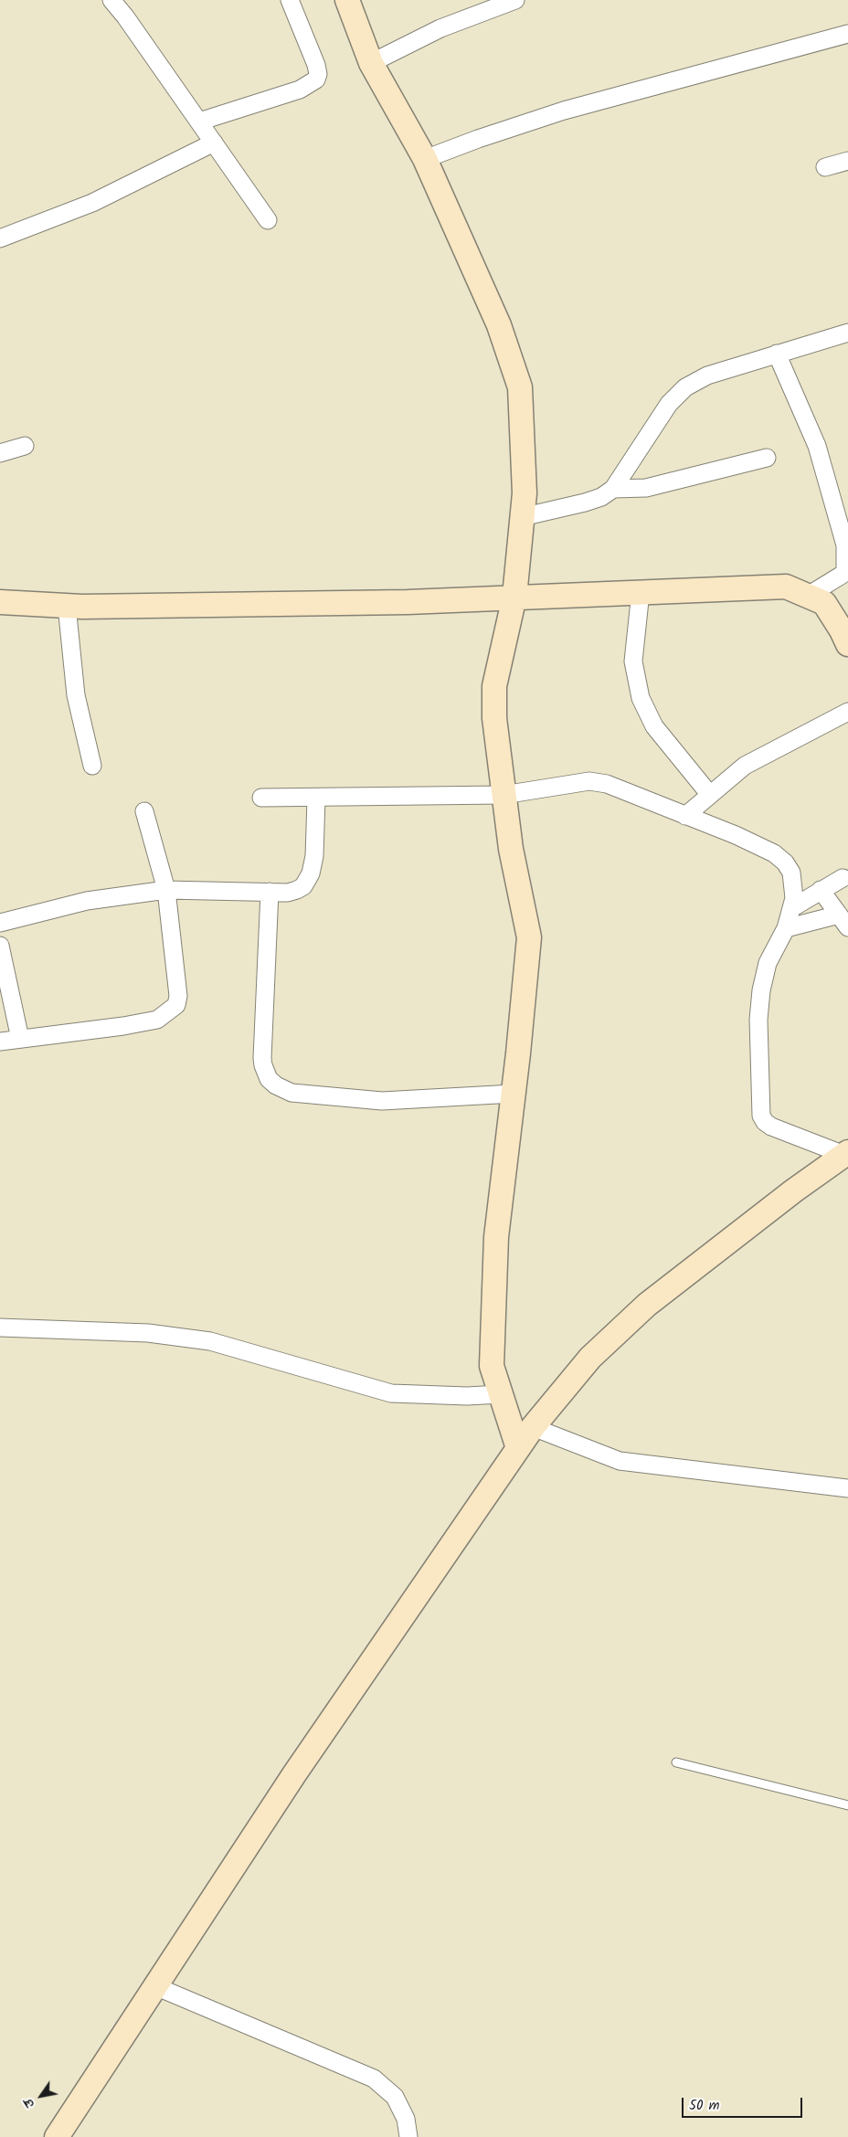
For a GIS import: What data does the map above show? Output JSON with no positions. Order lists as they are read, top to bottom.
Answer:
{
  "scale_bar": "50 m",
  "north": "bottom left"
}
